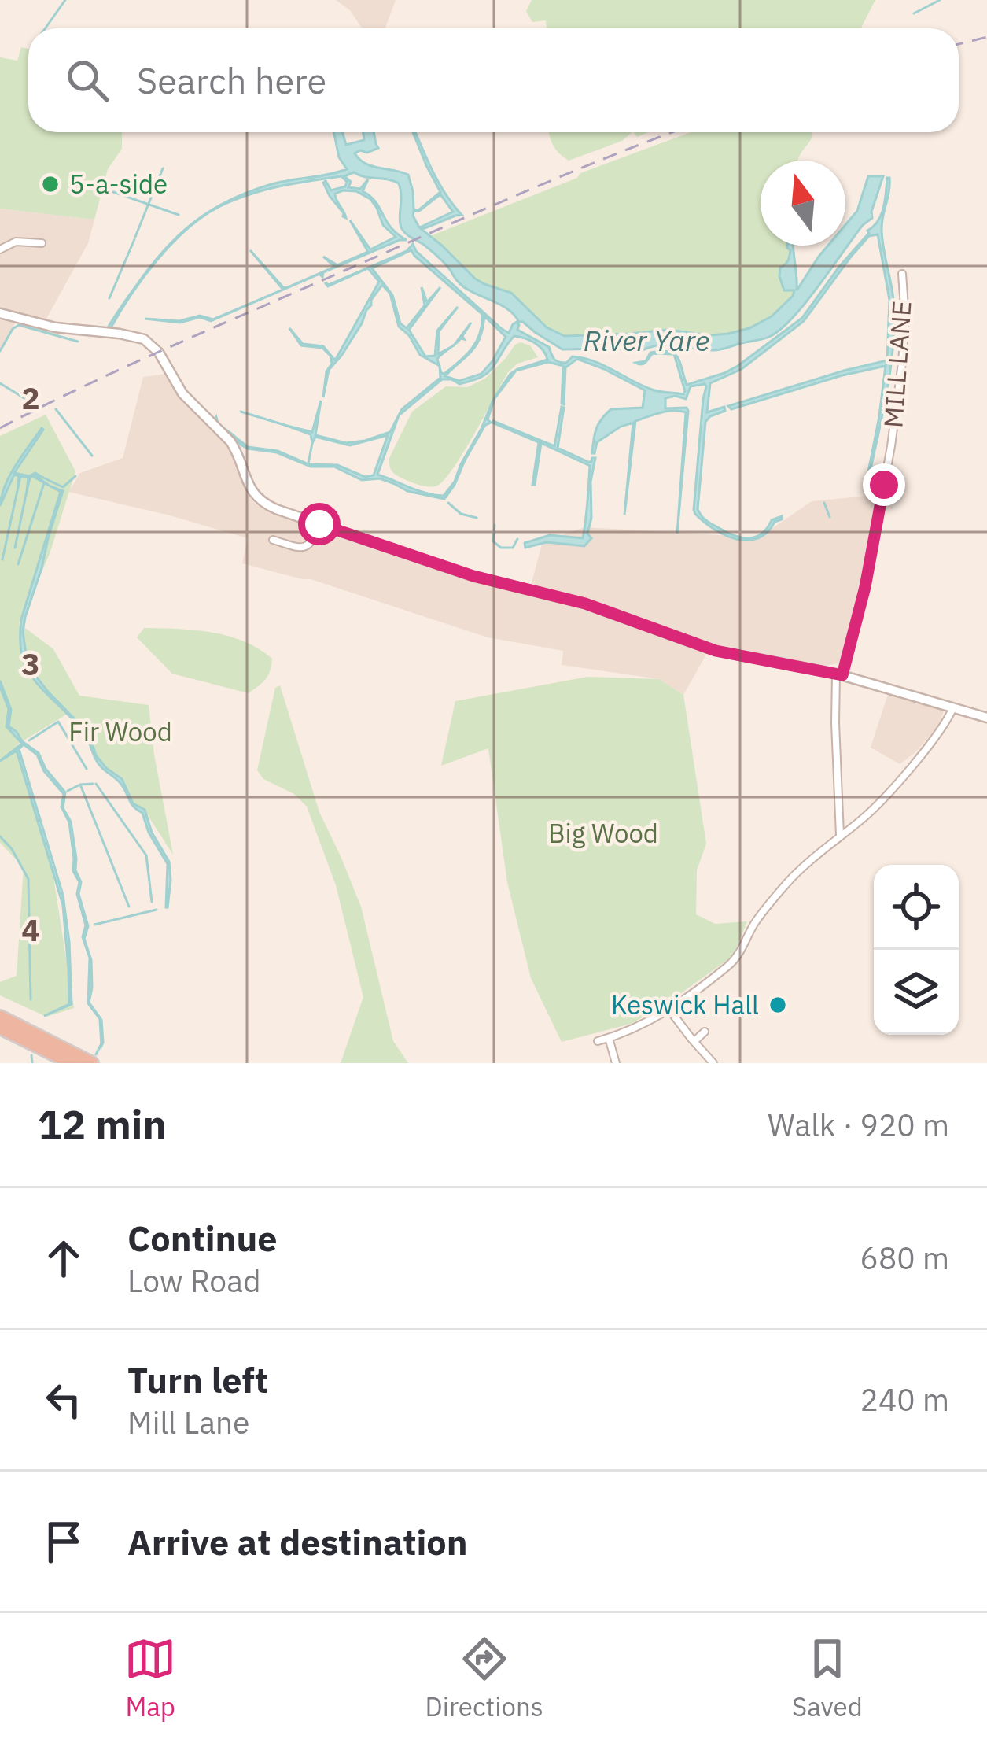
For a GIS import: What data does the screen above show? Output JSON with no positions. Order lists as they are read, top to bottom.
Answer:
{
  "streets": {
    "street": ["MILL LANE"]
  },
  "water": ["River Yare"],
  "parks": ["Fir Wood", "Big Wood"],
  "places": ["5-a-side", "Keswick Hall"],
  "north": "top",
  "page": {
    "search": "Search here",
    "heading": ["12 min", "Walk · 920 m"],
    "list": [
      ["Continue", "Low Road", "680 m"],
      ["Turn left", "Mill Lane", "240 m"],
      "Arrive at destination"
    ],
    "nav": ["Map", "Directions", "Saved"]
  },
  "grid": {
    "rows": ["2", "3", "4"]
  }
}
